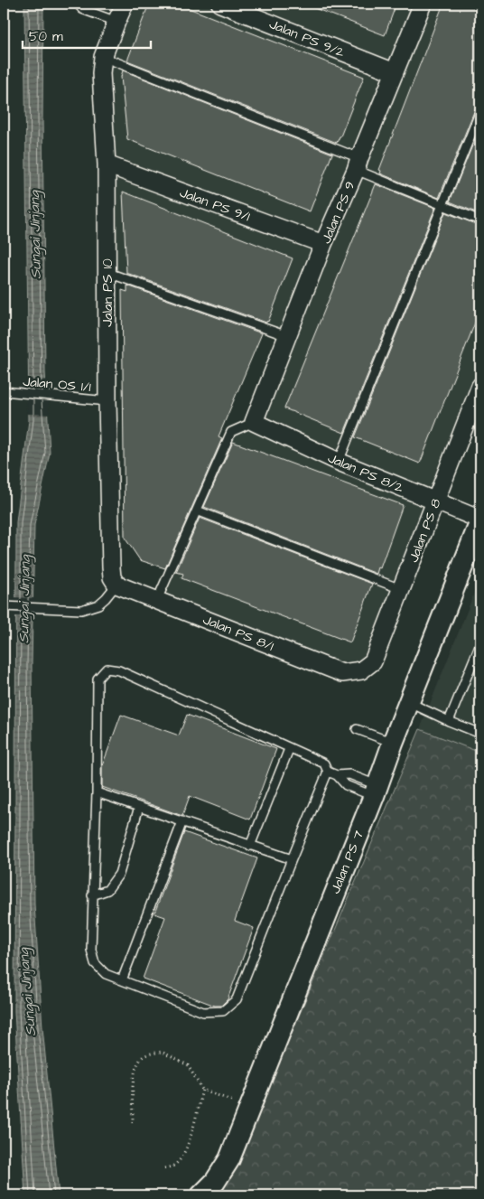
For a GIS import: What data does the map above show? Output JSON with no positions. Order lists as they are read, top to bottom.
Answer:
{
  "streets": {
    "street": [
      "Jalan PS 9/2",
      "Jalan PS 9/1",
      "Jalan PS 9",
      "Jalan PS 10",
      "Jalan PS 8/2",
      "Jalan PS 8",
      "Jalan PS 8/1",
      "Jalan PS 7"
    ],
    "lane": ["Jalan OS 1/1"]
  },
  "crossings": [
    ["Jalan PS 9/2", "Jalan PS 9"],
    ["Jalan PS 9/1", "Jalan PS 9"],
    ["Jalan PS 9/1", "Jalan PS 10"],
    ["Jalan PS 9", "Jalan PS 8/2"],
    ["Jalan PS 10", "Jalan OS 1/1"],
    ["Jalan PS 10", "Jalan PS 8/1"],
    ["Jalan PS 8/2", "Jalan PS 8"],
    ["Jalan PS 8/2", "Jalan PS 7"],
    ["Jalan PS 8", "Jalan PS 8/1"]
  ],
  "water": ["Sungai Jinjang"],
  "scale_bar": "50 m"
}
